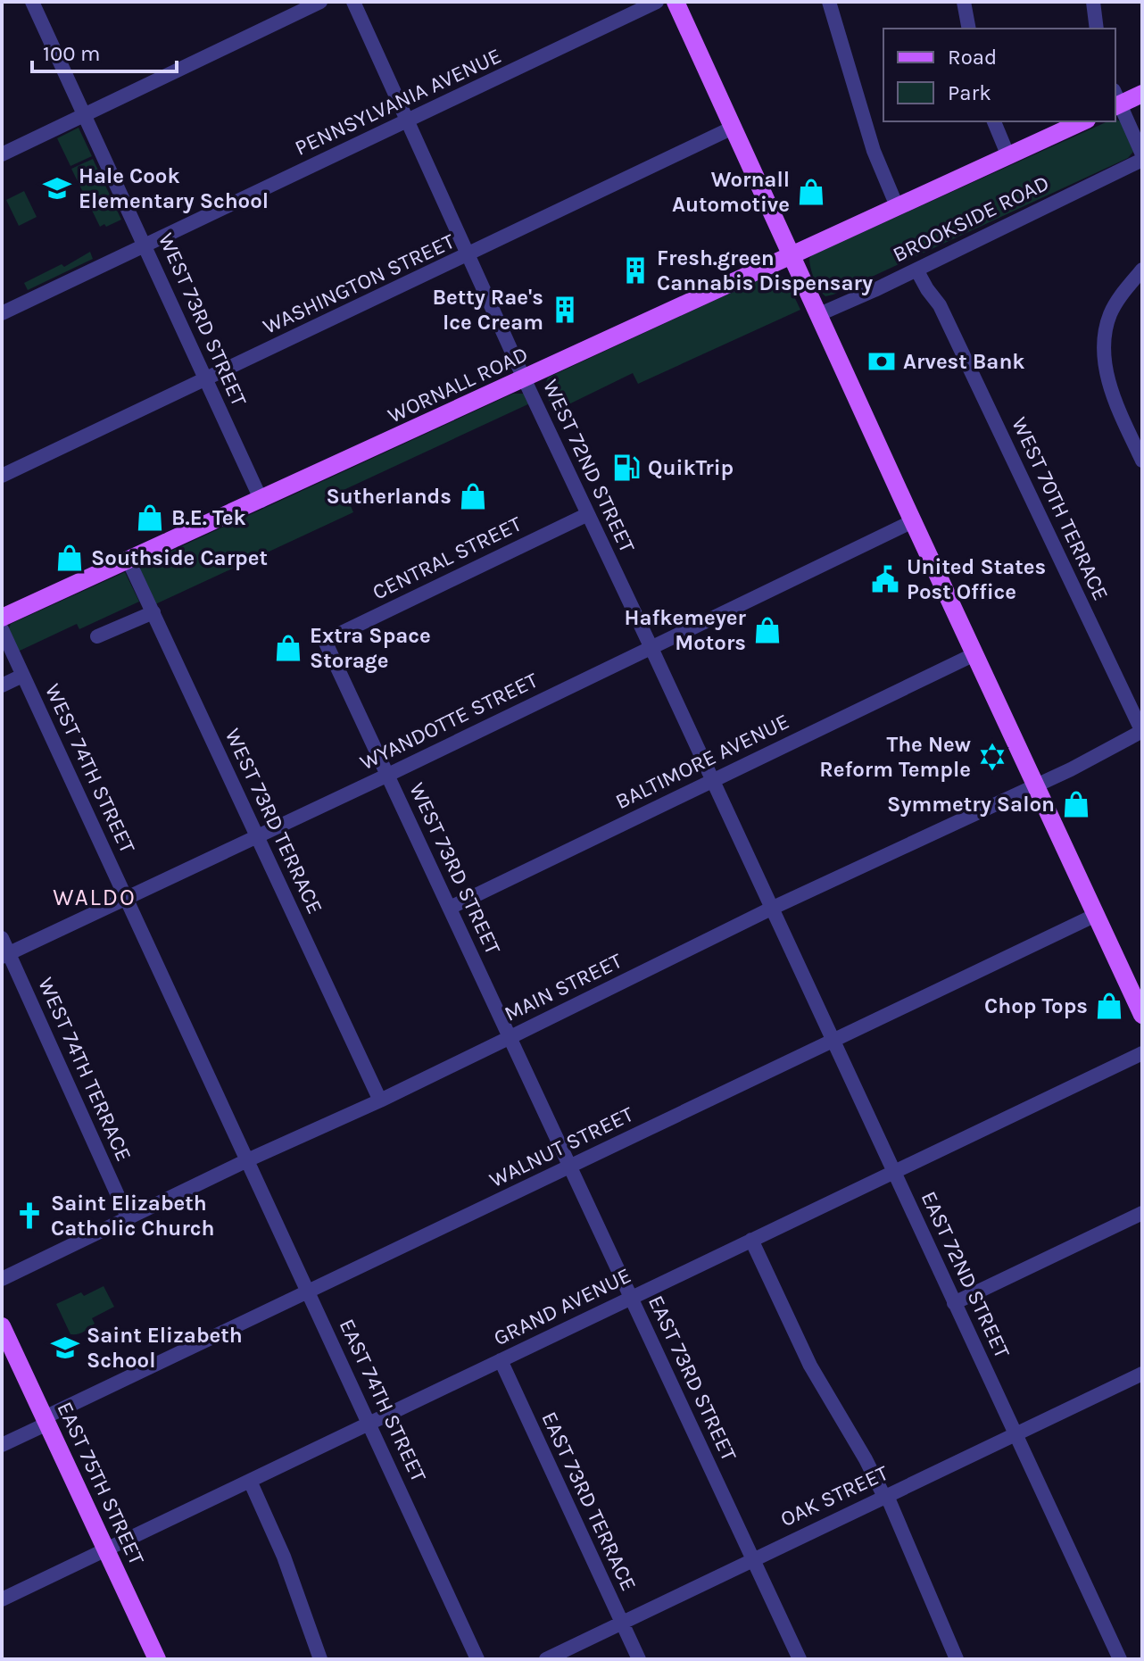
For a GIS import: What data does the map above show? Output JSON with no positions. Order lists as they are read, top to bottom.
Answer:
{
  "streets": {
    "main road": ["WORNALL ROAD", "EAST 75TH STREET"],
    "street": [
      "PENNSYLVANIA AVENUE",
      "BROOKSIDE ROAD",
      "WASHINGTON STREET",
      "WEST 73RD STREET",
      "WEST 72ND STREET",
      "WEST 70TH TERRACE",
      "CENTRAL STREET",
      "WYANDOTTE STREET",
      "BALTIMORE AVENUE",
      "WEST 74TH STREET",
      "WEST 73RD TERRACE",
      "MAIN STREET",
      "WEST 74TH TERRACE",
      "WALNUT STREET",
      "EAST 72ND STREET",
      "GRAND AVENUE",
      "EAST 73RD STREET",
      "EAST 74TH STREET",
      "OAK STREET",
      "EAST 73RD TERRACE"
    ]
  },
  "crossings": [
    ["PENNSYLVANIA AVENUE", "WEST 73RD STREET"],
    ["PENNSYLVANIA AVENUE", "WEST 72ND STREET"],
    ["BROOKSIDE ROAD", "WEST 70TH TERRACE"],
    ["WASHINGTON STREET", "WEST 73RD STREET"],
    ["WASHINGTON STREET", "WEST 72ND STREET"],
    ["WEST 73RD STREET", "WORNALL ROAD"],
    ["WEST 73RD STREET", "CENTRAL STREET"],
    ["WEST 73RD STREET", "WYANDOTTE STREET"],
    ["WEST 73RD STREET", "BALTIMORE AVENUE"],
    ["WEST 73RD STREET", "MAIN STREET"],
    ["WEST 73RD STREET", "EAST 73RD STREET"],
    ["WORNALL ROAD", "WEST 72ND STREET"],
    ["WORNALL ROAD", "WEST 73RD TERRACE"],
    ["WEST 72ND STREET", "CENTRAL STREET"],
    ["WEST 72ND STREET", "WYANDOTTE STREET"],
    ["WEST 72ND STREET", "BALTIMORE AVENUE"],
    ["WEST 72ND STREET", "MAIN STREET"],
    ["WEST 72ND STREET", "EAST 72ND STREET"],
    ["WEST 70TH TERRACE", "MAIN STREET"],
    ["WYANDOTTE STREET", "WEST 74TH STREET"],
    ["WYANDOTTE STREET", "WEST 73RD TERRACE"],
    ["WYANDOTTE STREET", "WEST 74TH TERRACE"],
    ["WEST 74TH STREET", "MAIN STREET"],
    ["WEST 74TH STREET", "EAST 74TH STREET"],
    ["WEST 73RD TERRACE", "MAIN STREET"],
    ["MAIN STREET", "WEST 74TH TERRACE"],
    ["MAIN STREET", "EAST 72ND STREET"],
    ["MAIN STREET", "EAST 73RD STREET"],
    ["MAIN STREET", "EAST 74TH STREET"],
    ["WALNUT STREET", "EAST 72ND STREET"],
    ["WALNUT STREET", "EAST 73RD STREET"],
    ["WALNUT STREET", "EAST 74TH STREET"],
    ["WALNUT STREET", "EAST 75TH STREET"],
    ["EAST 72ND STREET", "GRAND AVENUE"],
    ["EAST 72ND STREET", "OAK STREET"],
    ["GRAND AVENUE", "EAST 73RD STREET"],
    ["GRAND AVENUE", "EAST 74TH STREET"],
    ["GRAND AVENUE", "EAST 75TH STREET"],
    ["GRAND AVENUE", "EAST 73RD TERRACE"],
    ["EAST 73RD STREET", "OAK STREET"],
    ["OAK STREET", "EAST 73RD TERRACE"]
  ],
  "districts": ["WALDO"],
  "places": {
    "school or university": ["Hale Cook Elementary School", "Saint Elizabeth School"],
    "shop": [
      "Wornall Automotive",
      "Sutherlands",
      "B.E. Tek",
      "Southside Carpet",
      "Hafkemeyer Motors",
      "Extra Space Storage",
      "Symmetry Salon",
      "Chop Tops"
    ],
    "building": ["Fresh.green Cannabis Dispensary", "Betty Rae's Ice Cream"],
    "bank": ["Arvest Bank"],
    "fuel station": ["QuikTrip"],
    "public building": ["United States Post Office"],
    "synagogue": ["The New Reform Temple"],
    "church": ["Saint Elizabeth Catholic Church"]
  },
  "legend": ["Road", "Park"],
  "scale_bar": "100 m"
}
